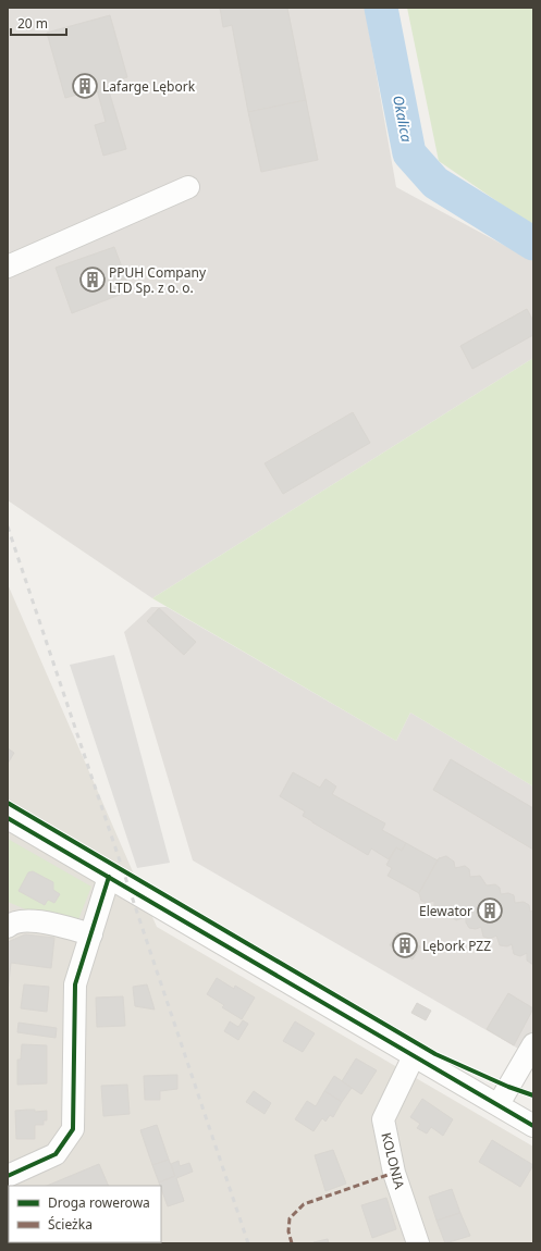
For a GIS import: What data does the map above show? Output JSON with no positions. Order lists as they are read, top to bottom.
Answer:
{
  "streets": {
    "street": ["KOLONIA"]
  },
  "water": ["Okalica"],
  "places": {
    "building": [
      "Lafarge Lębork",
      "PPUH Company LTD Sp. z o. o.",
      "Elewator",
      "Lębork PZZ"
    ]
  },
  "legend": ["Droga rowerowa", "Ścieżka"],
  "scale_bar": "20 m"
}
